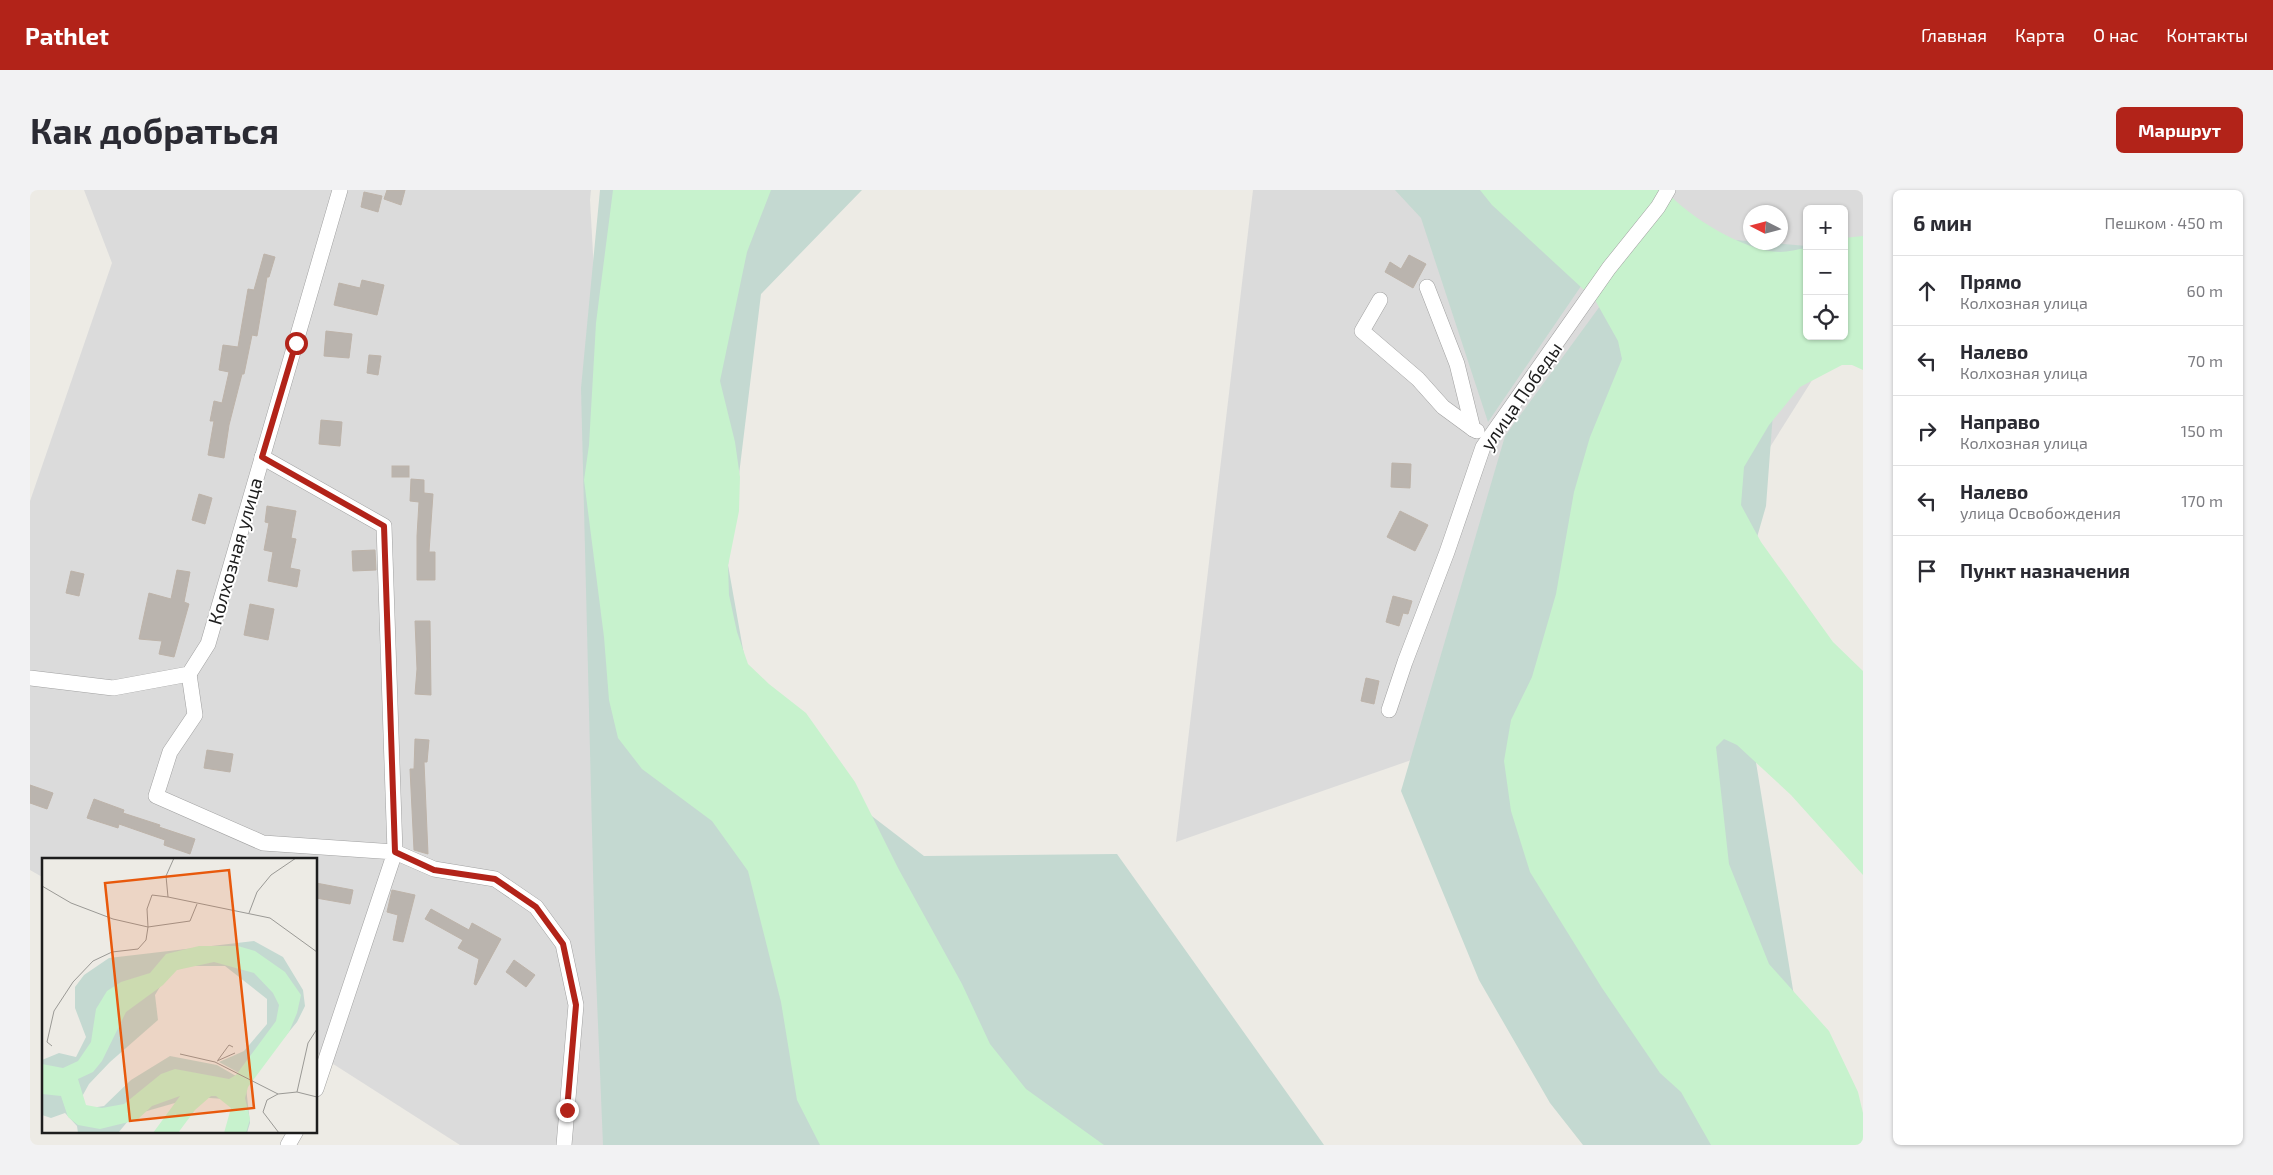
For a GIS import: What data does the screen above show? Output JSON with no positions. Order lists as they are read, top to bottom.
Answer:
{
  "streets": {
    "street": ["улица Победы", "Колхозная улица"]
  },
  "north": "left",
  "page": {
    "header": "Pathlet",
    "nav": [
      "Главная",
      "Карта",
      "О нас",
      "Контакты"
    ],
    "buttons": "Маршрут",
    "title": "Как добраться",
    "heading": ["6 мин", "Пешком · 450 m"],
    "map_buttons": ["+", "−"],
    "list": [
      ["Прямо", "Колхозная улица", "60 m"],
      ["Налево", "Колхозная улица", "70 m"],
      ["Направо", "Колхозная улица", "150 m"],
      ["Налево", "улица Освобождения", "170 m"],
      "Пункт назначения"
    ]
  }
}
